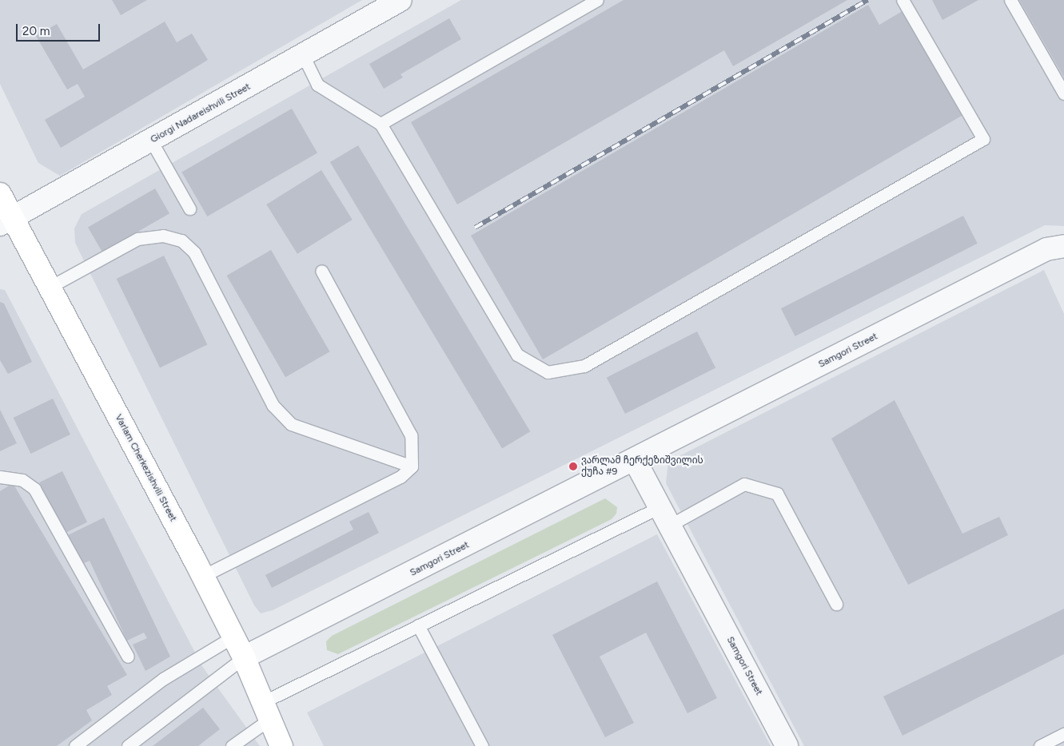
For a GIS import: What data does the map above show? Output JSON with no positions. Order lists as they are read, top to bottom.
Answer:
{
  "streets": {
    "street": ["Giorgi Nadareishvili Street", "Samgori Street", "Varlam Cherkezishvili Street"]
  },
  "crossings": [
    ["Giorgi Nadareishvili Street", "Varlam Cherkezishvili Street"],
    ["Samgori Street", "Varlam Cherkezishvili Street"]
  ],
  "places": ["ვარლამ ჩერქეზიშვილის ქუჩა #9"],
  "scale_bar": "20 m"
}
